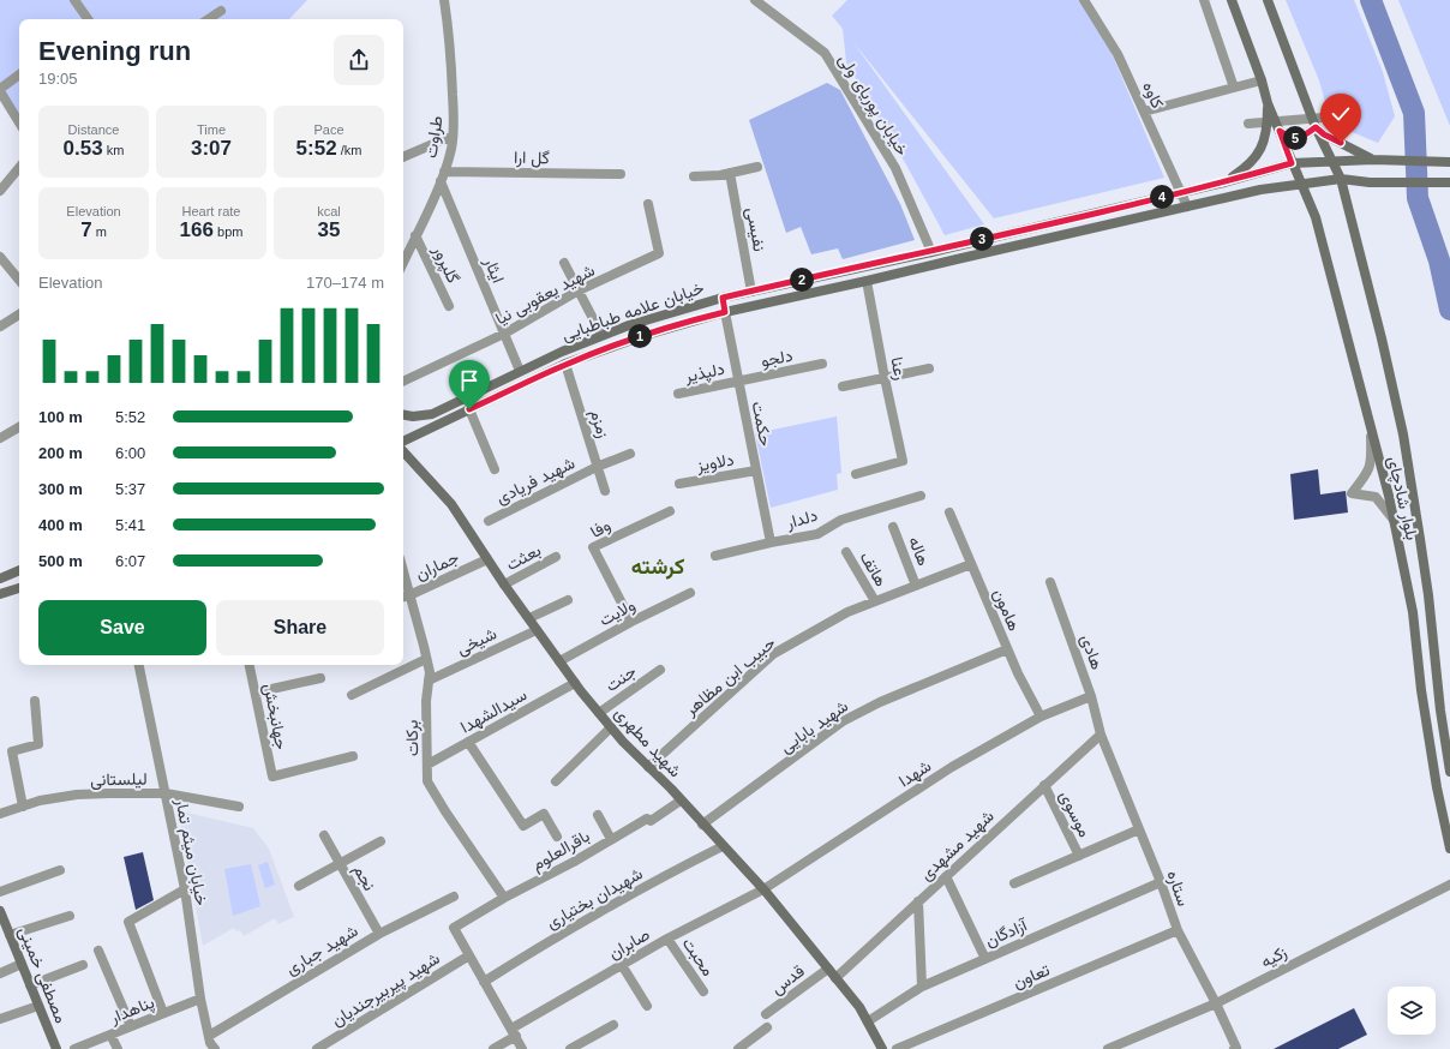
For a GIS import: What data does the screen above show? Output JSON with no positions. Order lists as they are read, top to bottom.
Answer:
{
  "streets": {
    "street": [
      "کاوه",
      "خیابان پوریای ولی",
      "طراوت",
      "گل ارا",
      "نفیسی",
      "گلپرور",
      "ایثار",
      "شهید یعقوبی نیا",
      "خیابان علامه طباطبایی",
      "دلجو",
      "رعنا",
      "دلپذیر",
      "زمزم",
      "حکمت",
      "دلاویز",
      "شهید فریادی",
      "بلوار شادچای",
      "دلدار",
      "وفا",
      "هاله",
      "بعثت",
      "جماران",
      "هاتف",
      "هامون",
      "ولایت",
      "شیخی",
      "هادی",
      "حبیب ابن مظاهر",
      "جنت",
      "سیدالشهدا",
      "جهانبخش",
      "شهید بابایی",
      "برکات",
      "شهید مطهری",
      "شهدا",
      "لیلستانی",
      "موسوی",
      "شهید مشهدی",
      "باقرالعلوم",
      "خیابان میثم تمار",
      "نجم",
      "ستاره",
      "شهیدان بختیاری",
      "آزادگان",
      "صابران",
      "شهید جباری",
      "محبت",
      "زکیه",
      "مصطفی خمینی",
      "تعاون",
      "قدس",
      "شهید پیربیرجندیان",
      "پناهدار"
    ]
  },
  "crossings": [
    ["کاوه", "خیابان علامه طباطبایی"],
    ["خیابان پوریای ولی", "خیابان علامه طباطبایی"],
    ["طراوت", "گل ارا"],
    ["طراوت", "گلپرور"],
    ["طراوت", "ایثار"],
    ["گل ارا", "ایثار"],
    ["نفیسی", "خیابان علامه طباطبایی"],
    ["ایثار", "شهید یعقوبی نیا"],
    ["ایثار", "خیابان علامه طباطبایی"],
    ["خیابان علامه طباطبایی", "رعنا"],
    ["خیابان علامه طباطبایی", "زمزم"],
    ["خیابان علامه طباطبایی", "حکمت"],
    ["خیابان علامه طباطبایی", "بلوار شادچای"],
    ["دلجو", "دلپذیر"],
    ["دلجو", "حکمت"],
    ["دلپذیر", "حکمت"],
    ["زمزم", "شهید فریادی"],
    ["حکمت", "دلاویز"],
    ["حکمت", "دلدار"],
    ["وفا", "ولایت"],
    ["هاله", "حبیب ابن مظاهر"],
    ["بعثت", "شهید مطهری"],
    ["جماران", "برکات"],
    ["جماران", "شهید مطهری"],
    ["هاتف", "حبیب ابن مظاهر"],
    ["هامون", "حبیب ابن مظاهر"],
    ["هامون", "شهید بابایی"],
    ["هامون", "شهدا"],
    ["ولایت", "شهید مطهری"],
    ["شیخی", "برکات"],
    ["شیخی", "شهید مطهری"],
    ["هادی", "شهدا"],
    ["هادی", "شهید مشهدی"],
    ["هادی", "ستاره"],
    ["حبیب ابن مظاهر", "شهید مطهری"],
    ["جنت", "شهید مطهری"],
    ["سیدالشهدا", "برکات"],
    ["سیدالشهدا", "شهید مطهری"],
    ["شهید بابایی", "شهید مطهری"],
    ["برکات", "باقرالعلوم"],
    ["شهید مطهری", "شهدا"],
    ["شهید مطهری", "شهید مشهدی"],
    ["شهید مطهری", "باقرالعلوم"],
    ["شهید مطهری", "شهیدان بختیاری"],
    ["شهید مطهری", "آزادگان"],
    ["شهید مطهری", "صابران"],
    ["شهید مطهری", "قدس"],
    ["شهدا", "صابران"],
    ["لیلستانی", "خیابان میثم تمار"],
    ["موسوی", "شهید مشهدی"],
    ["موسوی", "ستاره"],
    ["شهید مشهدی", "ستاره"],
    ["باقرالعلوم", "شهید پیربیرجندیان"],
    ["خیابان میثم تمار", "شهید جباری"],
    ["خیابان میثم تمار", "پناهدار"],
    ["نجم", "شهید جباری"],
    ["ستاره", "آزادگان"],
    ["ستاره", "زکیه"],
    ["ستاره", "تعاون"],
    ["صابران", "محبت"]
  ],
  "districts": ["کرشته"],
  "page": {
    "heading": ["Evening run", "19:05"],
    "stats": [
      ["Distance", "0.53 km"],
      ["Time", "3:07"],
      ["Pace", "5:52 /km"],
      ["Elevation", "7 m"],
      ["Heart rate", "166 bpm"],
      ["kcal", "35"]
    ],
    "pins": [
      "5",
      "4",
      "3",
      "2",
      "1"
    ],
    "chart": ["Elevation", "170–174 m"],
    "list": [
      {
        "name": "100 m",
        "note": "5:52"
      },
      {
        "name": "200 m",
        "note": "6:00"
      },
      {
        "name": "300 m",
        "note": "5:37"
      },
      {
        "name": "400 m",
        "note": "5:41"
      },
      {
        "name": "500 m",
        "note": "6:07"
      }
    ],
    "buttons": ["Save", "Share"]
  }
}
